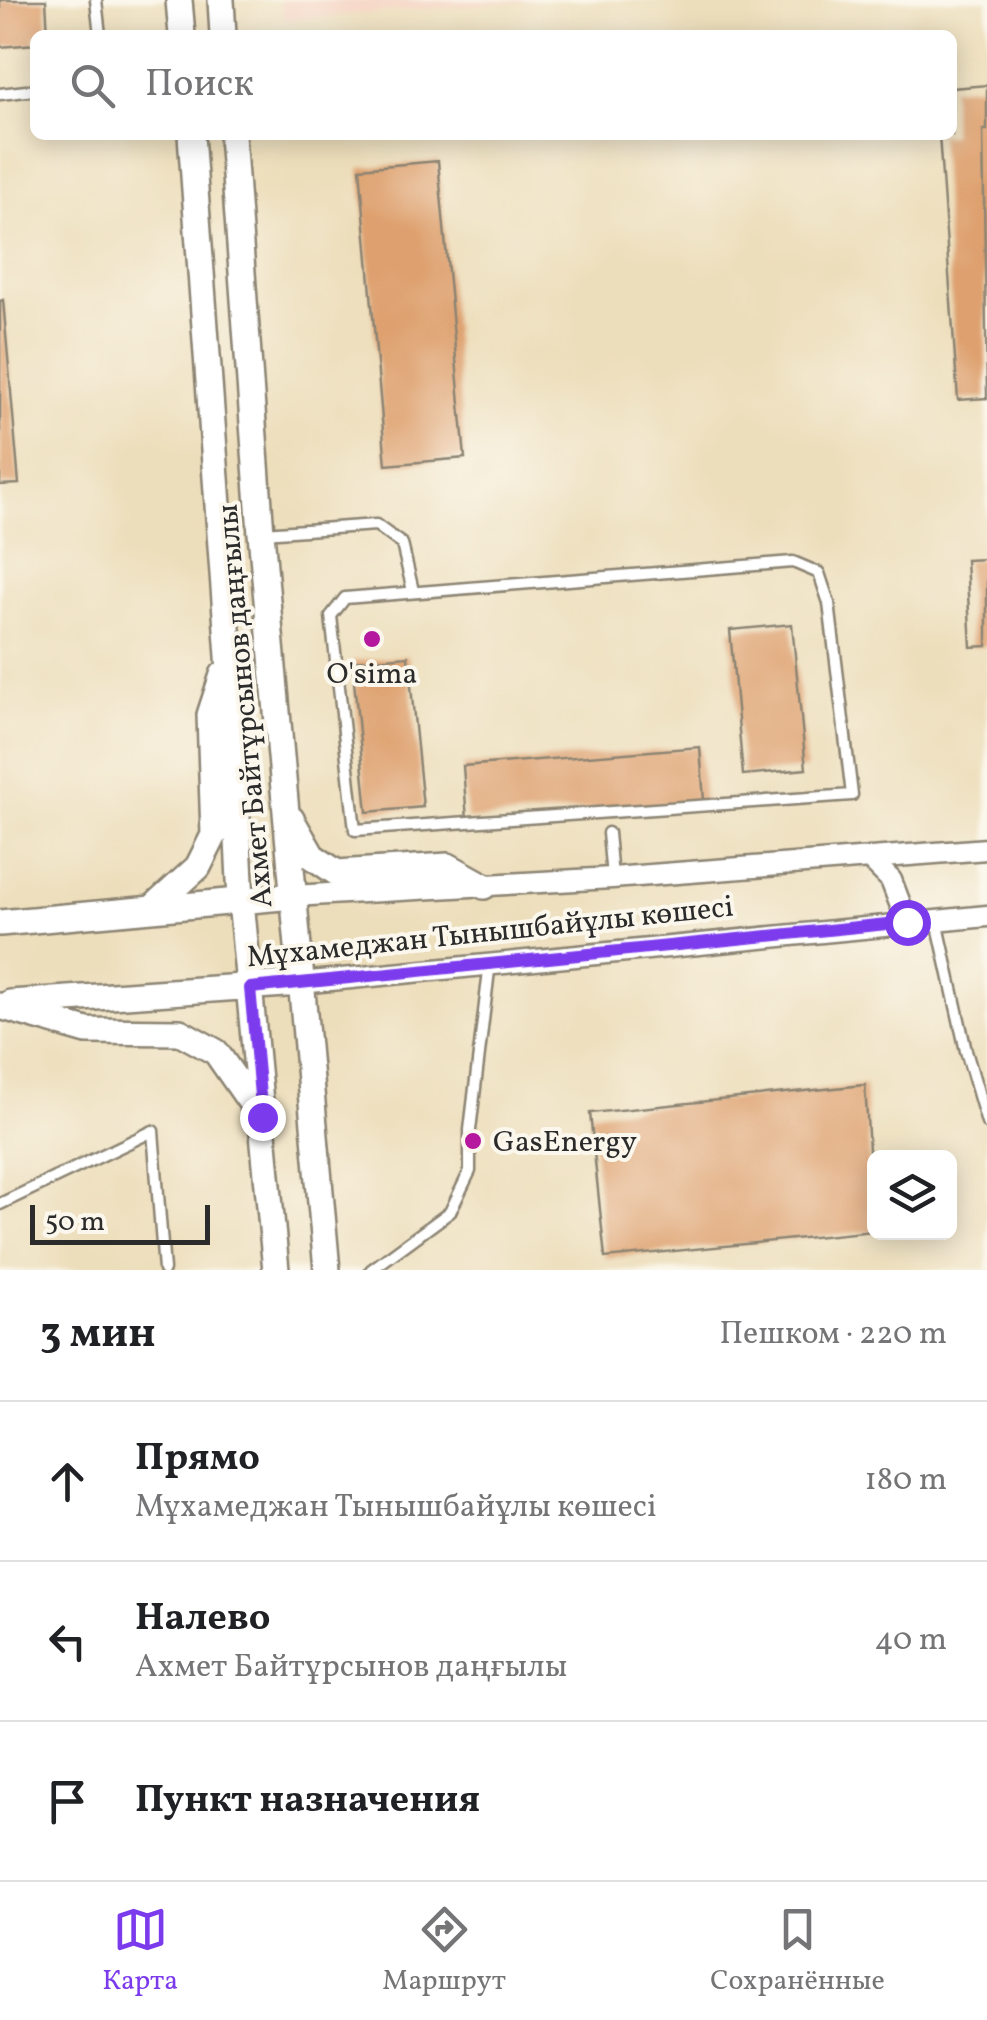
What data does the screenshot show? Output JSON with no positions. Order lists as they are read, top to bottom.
{
  "streets": {
    "street": ["Ахмет Байтұрсынов даңғылы", "Мұхамеджан Тынышбайұлы көшесі"]
  },
  "crossings": [
    ["Ахмет Байтұрсынов даңғылы", "Мұхамеджан Тынышбайұлы көшесі"]
  ],
  "places": ["O'sima", "GasEnergy"],
  "scale_bar": "50 m",
  "page": {
    "search": "Поиск",
    "scale": "50 m",
    "heading": ["3 мин", "Пешком · 220 m"],
    "list": [
      ["Прямо", "Мұхамеджан Тынышбайұлы көшесі", "180 m"],
      ["Налево", "Ахмет Байтұрсынов даңғылы", "40 m"],
      "Пункт назначения"
    ],
    "nav": ["Карта", "Маршрут", "Сохранённые"]
  }
}
